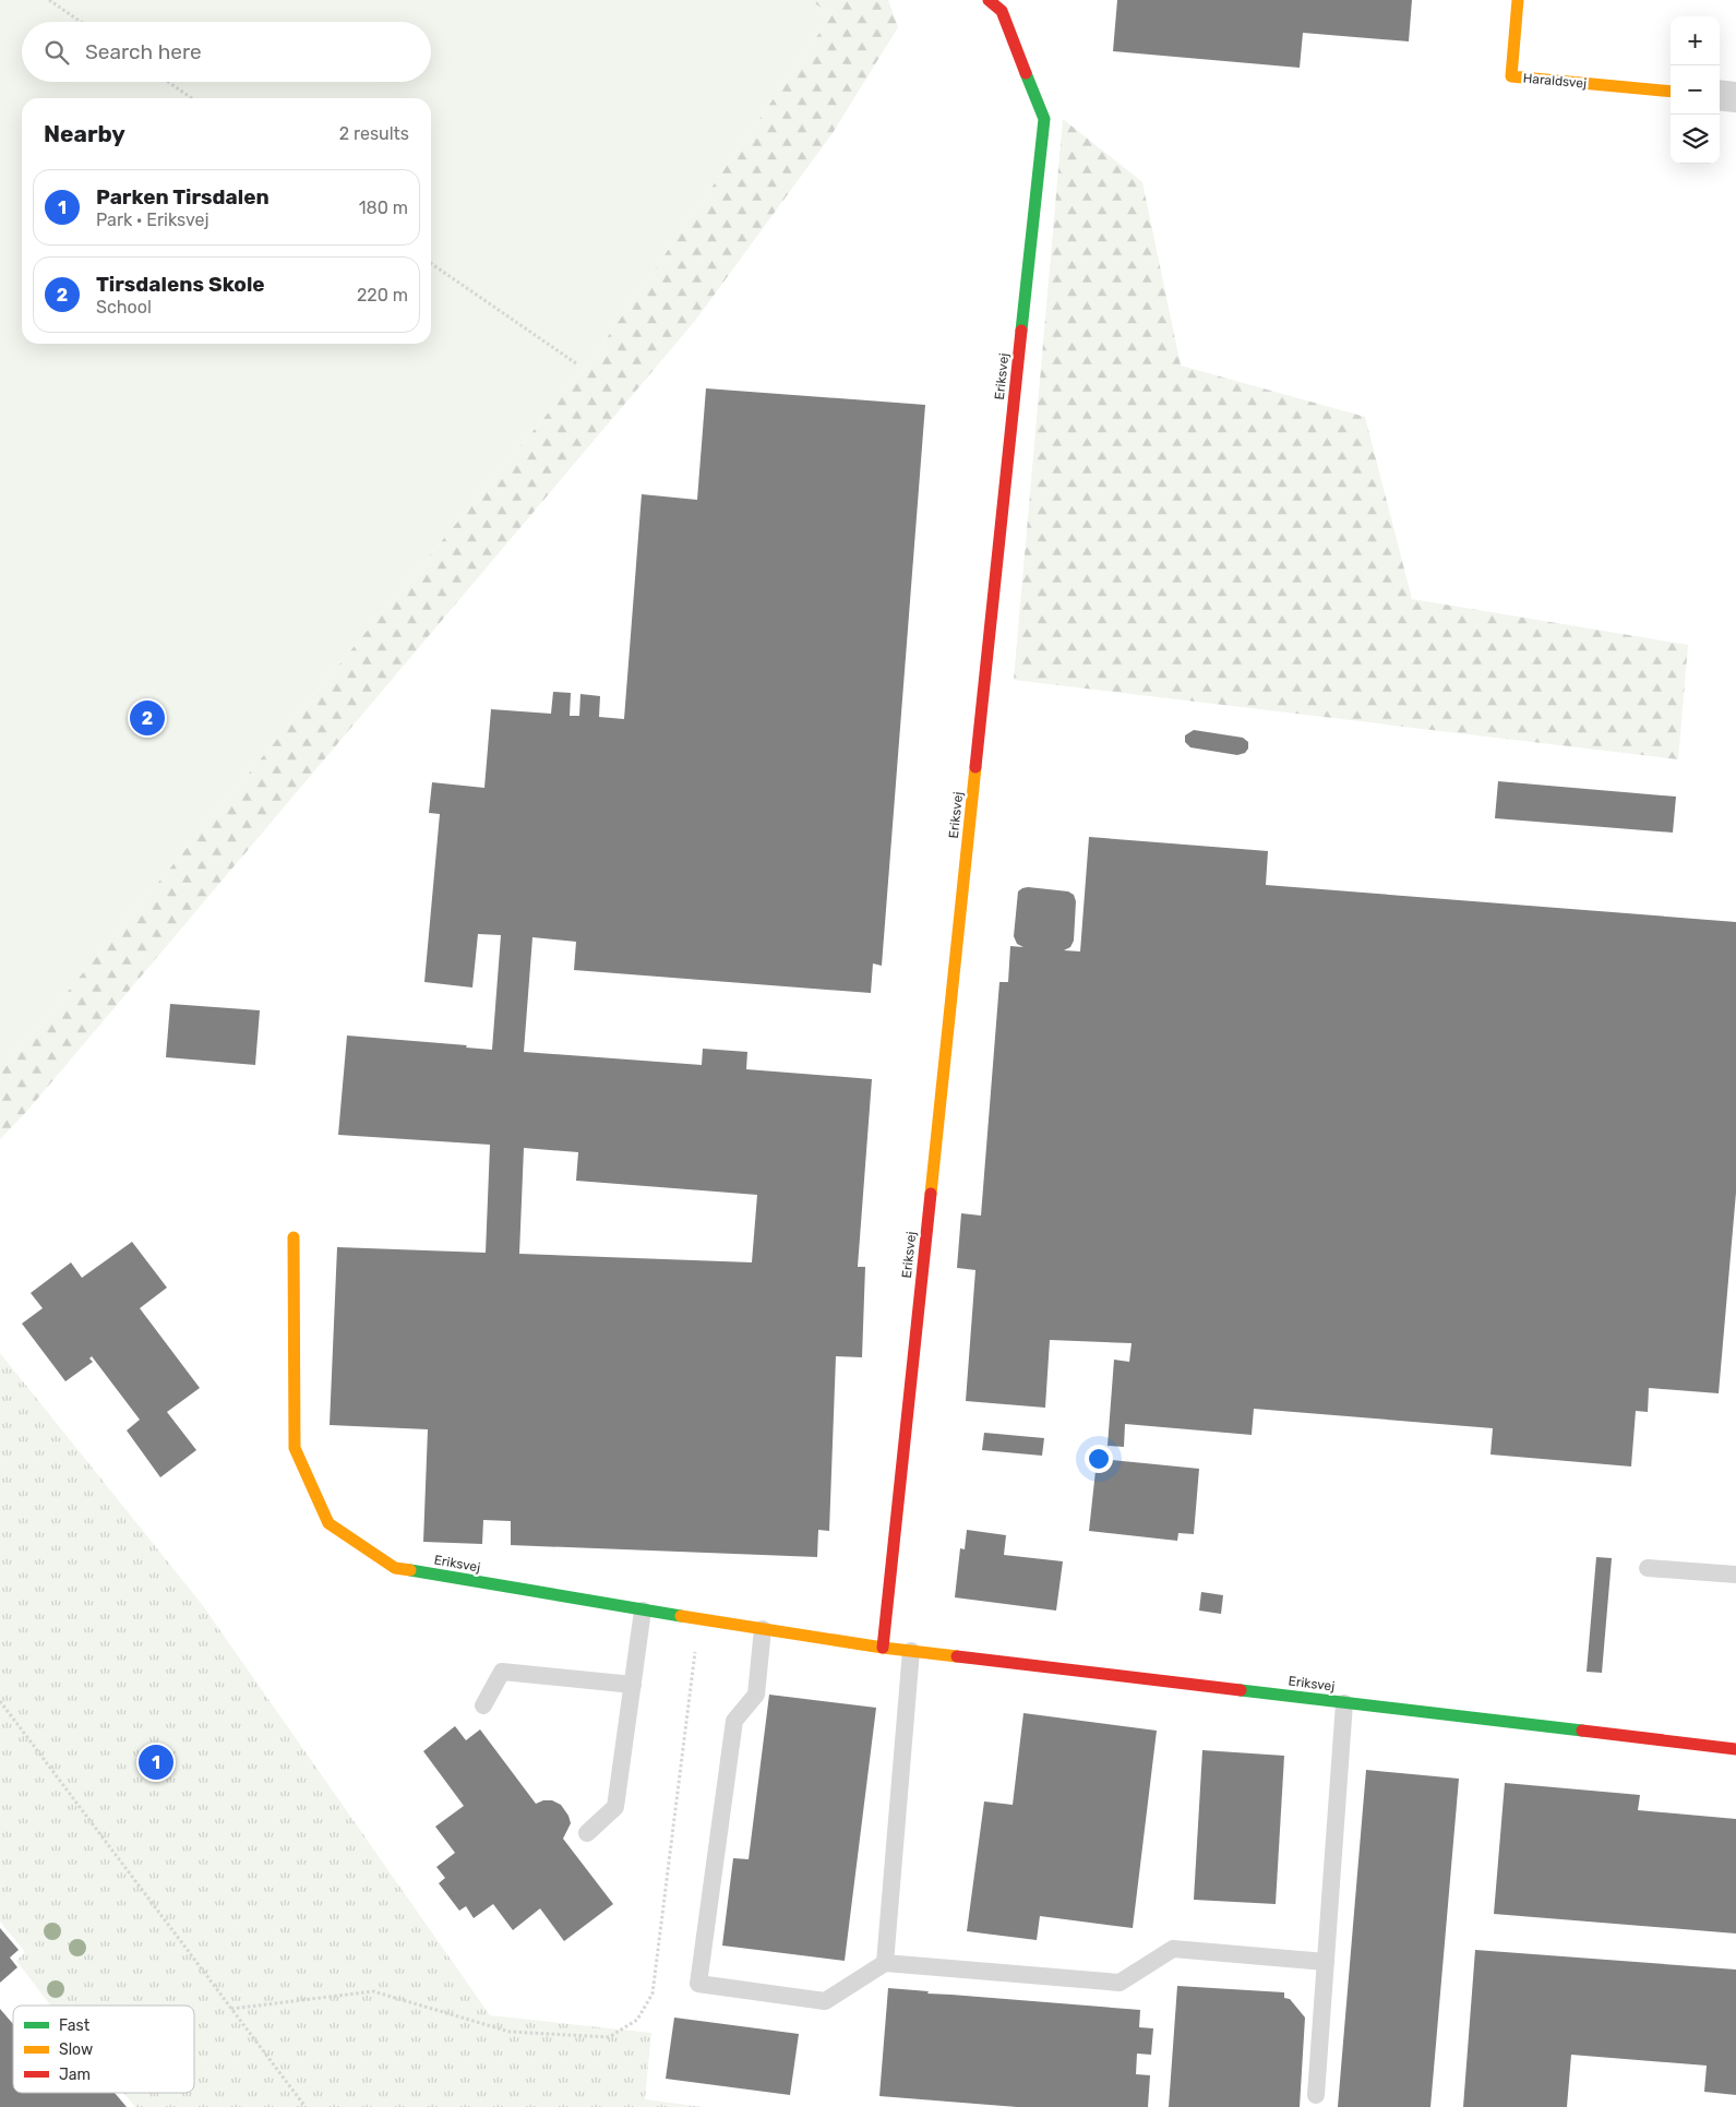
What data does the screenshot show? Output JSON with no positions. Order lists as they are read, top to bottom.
{
  "streets": {
    "street": ["Haraldsvej", "Eriksvej"]
  },
  "legend": ["Fast", "Slow", "Jam"],
  "page": {
    "map_buttons": ["+", "−"],
    "search": "Search here",
    "heading": ["Nearby", "2 results"],
    "list": [
      {
        "mark": "1",
        "name": "Parken Tirsdalen",
        "note": "Park · Eriksvej",
        "value": "180 m"
      },
      {
        "mark": "2",
        "name": "Tirsdalens Skole",
        "note": "School",
        "value": "220 m"
      }
    ],
    "pins": ["2", "1"]
  }
}
